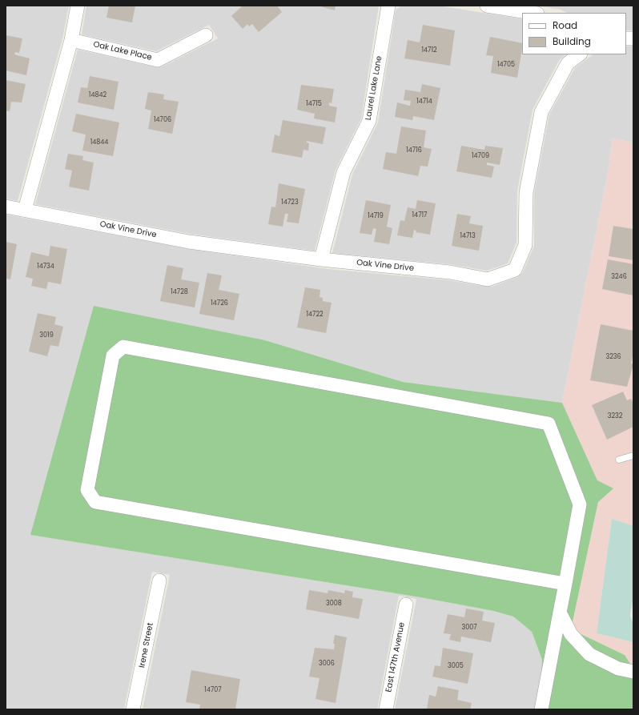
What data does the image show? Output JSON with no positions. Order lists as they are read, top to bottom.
{
  "streets": {
    "street": [
      "Oak Lake Place",
      "Laurel Lake Lane",
      "Oak Vine Drive",
      "Irene Street",
      "East 147th Avenue"
    ]
  },
  "crossings": [
    ["Laurel Lake Lane", "Oak Vine Drive"]
  ],
  "house_numbers": [
    "14712",
    "14705",
    "14842",
    "14714",
    "14715",
    "14706",
    "14844",
    "14716",
    "14709",
    "14723",
    "14717",
    "14719",
    "14713",
    "14734",
    "3246",
    "14728",
    "14726",
    "14722",
    "3019",
    "3236",
    "3232",
    "3008",
    "3007",
    "3006",
    "3005",
    "14707"
  ],
  "legend": ["Road", "Building"]
}
